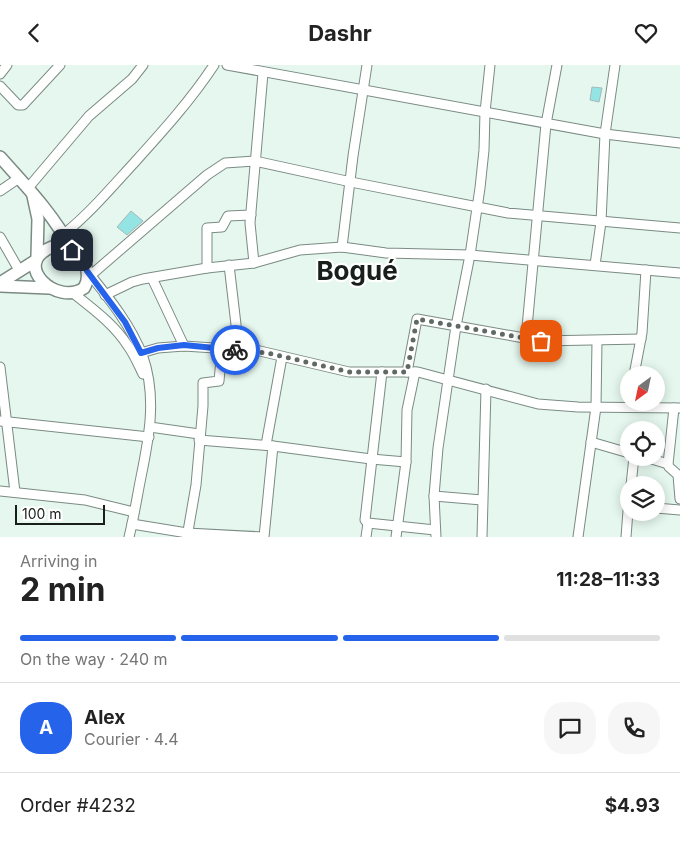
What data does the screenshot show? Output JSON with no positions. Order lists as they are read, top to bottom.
{
  "districts": ["Bogué"],
  "scale_bar": "100 m",
  "north": "bottom left",
  "page": {
    "header": "Dashr",
    "scale": "100 m",
    "heading": ["2 min", "Arriving in", "11:28–11:33"],
    "panel": [
      "Alex",
      "Courier · 4.4",
      "Order #4232",
      "$4.93"
    ],
    "bar": "On the way · 240 m",
    "round": "A"
  }
}
